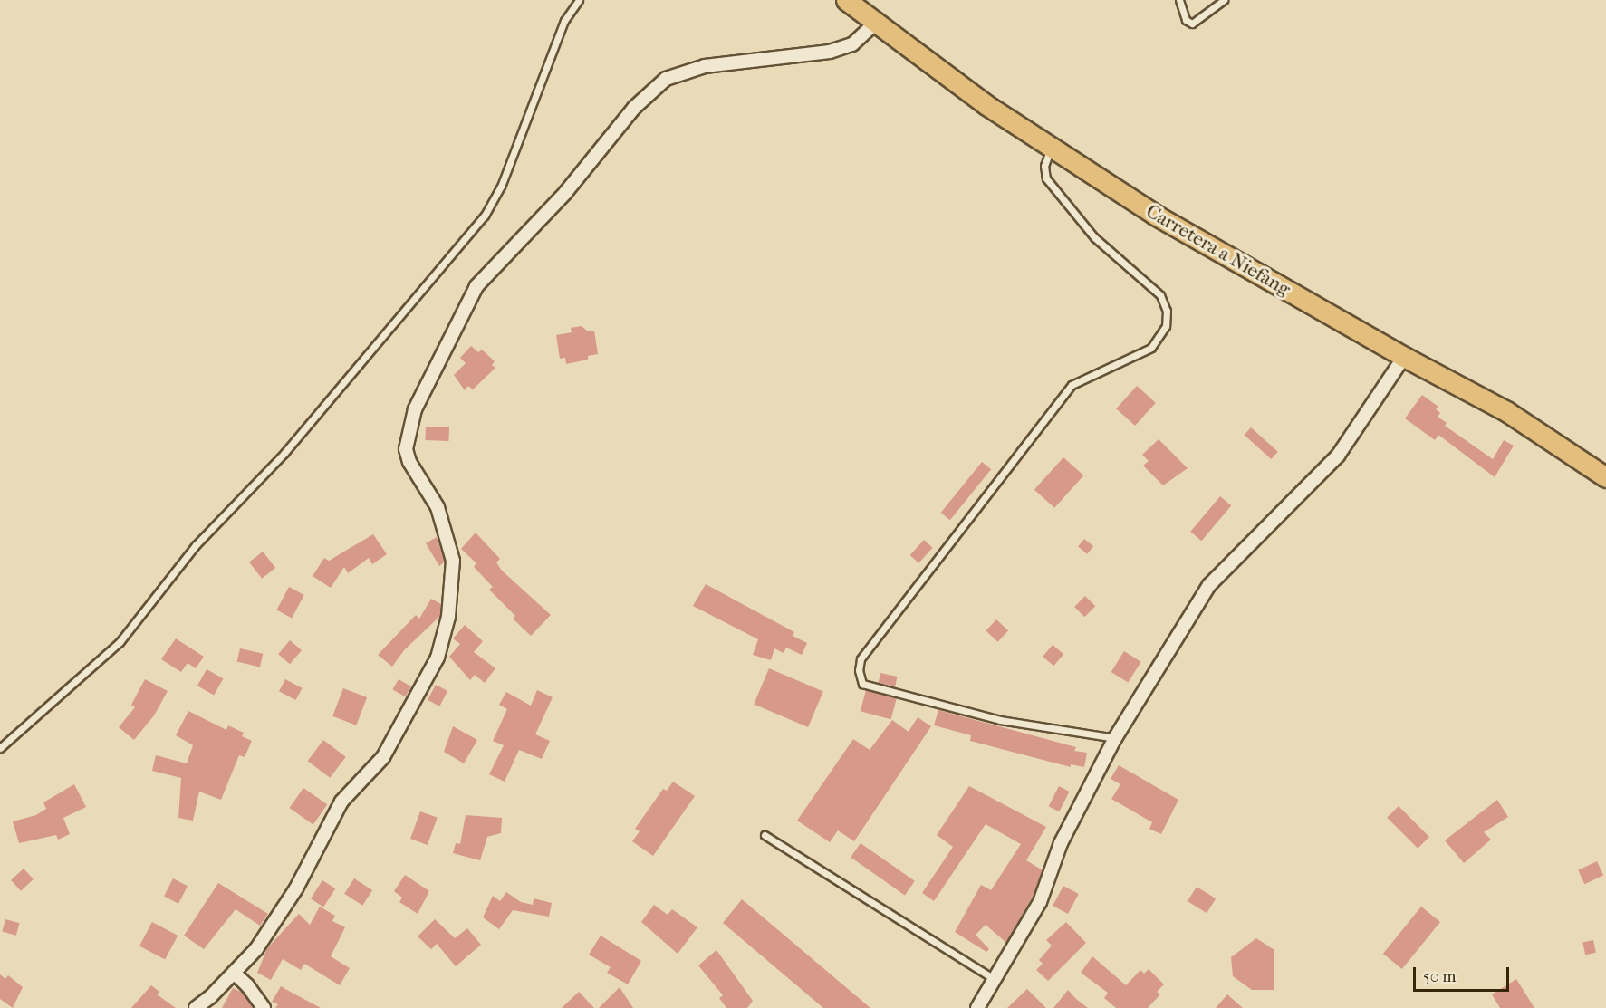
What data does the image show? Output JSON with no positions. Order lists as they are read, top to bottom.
{
  "streets": {
    "main road": ["Carretera a Niefang"]
  },
  "scale_bar": "50 m"
}
